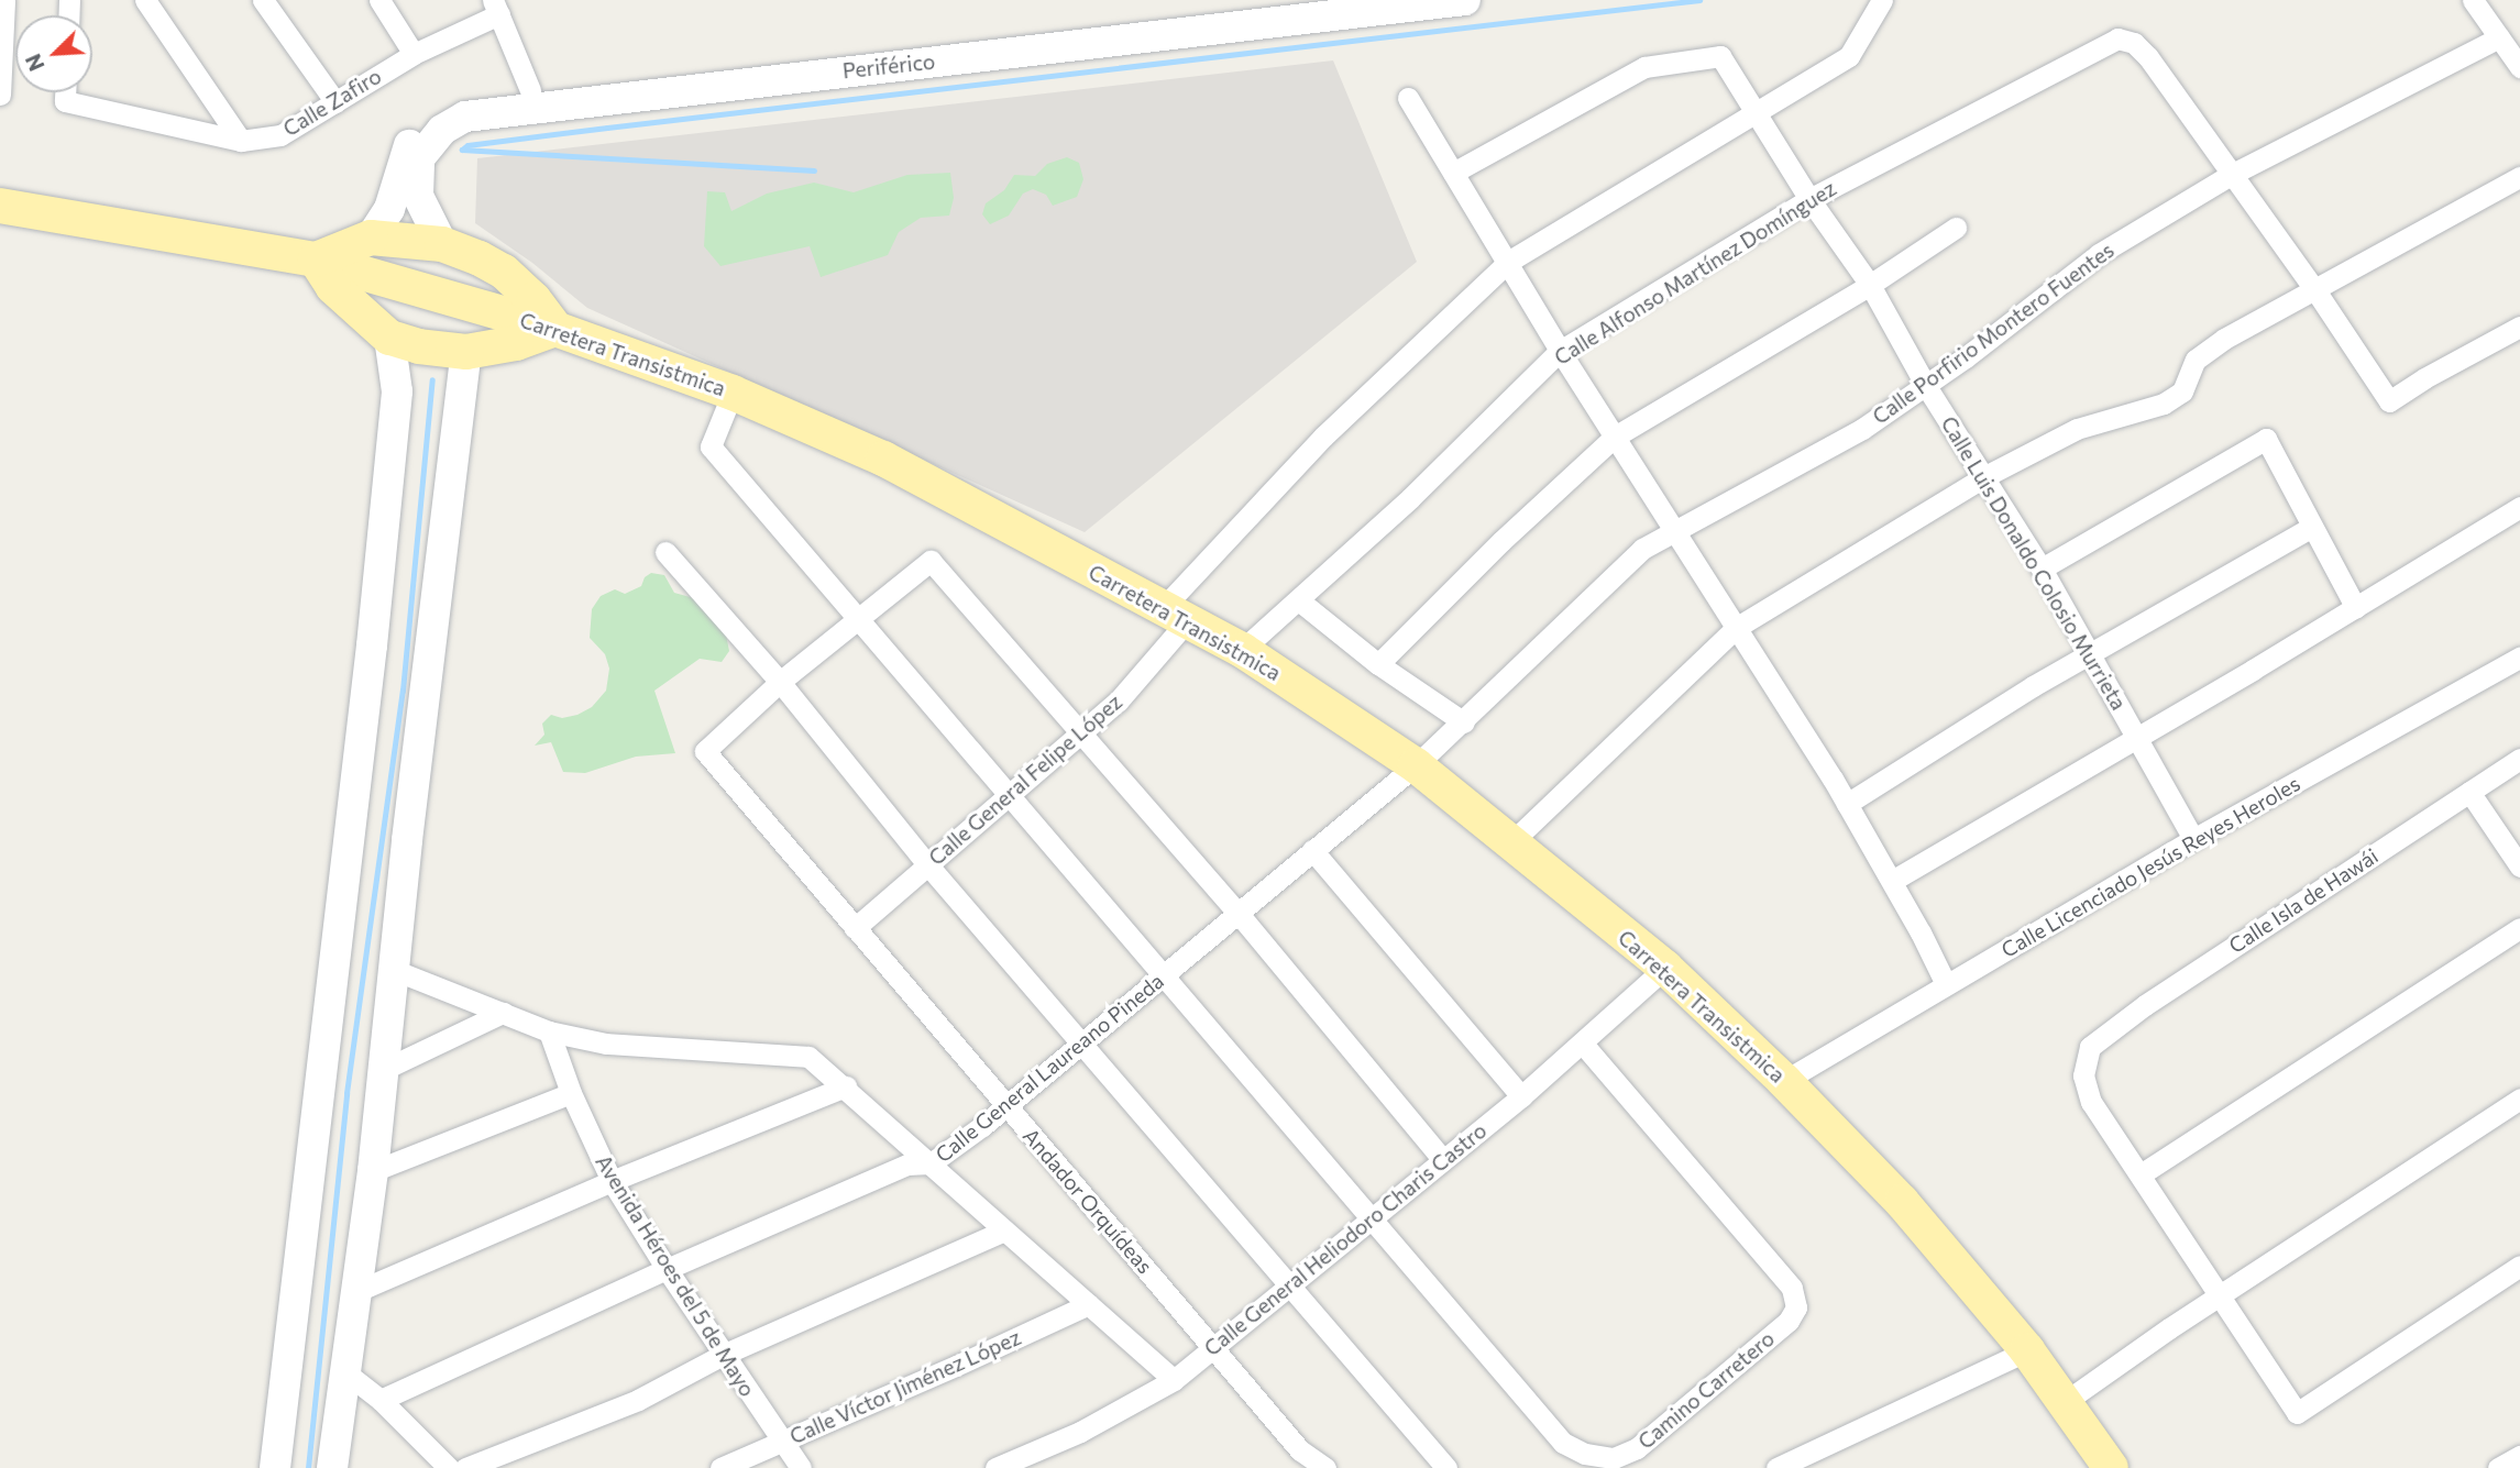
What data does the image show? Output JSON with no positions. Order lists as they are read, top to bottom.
{
  "streets": {
    "main road": ["Carretera Transistmica"],
    "street": [
      "Periférico",
      "Calle Zafiro",
      "Calle Alfonso Martínez Domínguez",
      "Calle Porfirio Montero Fuentes",
      "Calle Luis Donaldo Colosio Murrieta",
      "Calle General Felipe López",
      "Calle Licenciado Jesús Reyes Heroles",
      "Calle Isla de Hawái",
      "Calle General Laureano Pineda",
      "Andador Orquídeas",
      "Calle General Heliodoro Charis Castro",
      "Avenida Héroes del 5 de Mayo",
      "Calle Víctor Jiménez López",
      "Camino Carretero"
    ]
  },
  "crossings": [
    ["Calle Alfonso Martínez Domínguez", "Calle Porfirio Montero Fuentes"],
    ["Calle Alfonso Martínez Domínguez", "Carretera Transistmica"],
    ["Calle Alfonso Martínez Domínguez", "Calle Luis Donaldo Colosio Murrieta"],
    ["Calle Porfirio Montero Fuentes", "Carretera Transistmica"],
    ["Calle Porfirio Montero Fuentes", "Calle Luis Donaldo Colosio Murrieta"],
    ["Calle Porfirio Montero Fuentes", "Calle General Laureano Pineda"],
    ["Carretera Transistmica", "Calle General Felipe López"],
    ["Carretera Transistmica", "Calle Licenciado Jesús Reyes Heroles"],
    ["Carretera Transistmica", "Calle General Laureano Pineda"],
    ["Carretera Transistmica", "Calle General Heliodoro Charis Castro"],
    ["Calle Luis Donaldo Colosio Murrieta", "Calle General Felipe López"],
    ["Calle Luis Donaldo Colosio Murrieta", "Calle Licenciado Jesús Reyes Heroles"],
    ["Calle General Felipe López", "Andador Orquídeas"],
    ["Calle General Laureano Pineda", "Andador Orquídeas"],
    ["Calle General Laureano Pineda", "Avenida Héroes del 5 de Mayo"],
    ["Andador Orquídeas", "Calle General Heliodoro Charis Castro"],
    ["Calle General Heliodoro Charis Castro", "Camino Carretero"],
    ["Avenida Héroes del 5 de Mayo", "Calle Víctor Jiménez López"]
  ],
  "north": "bottom left"
}
